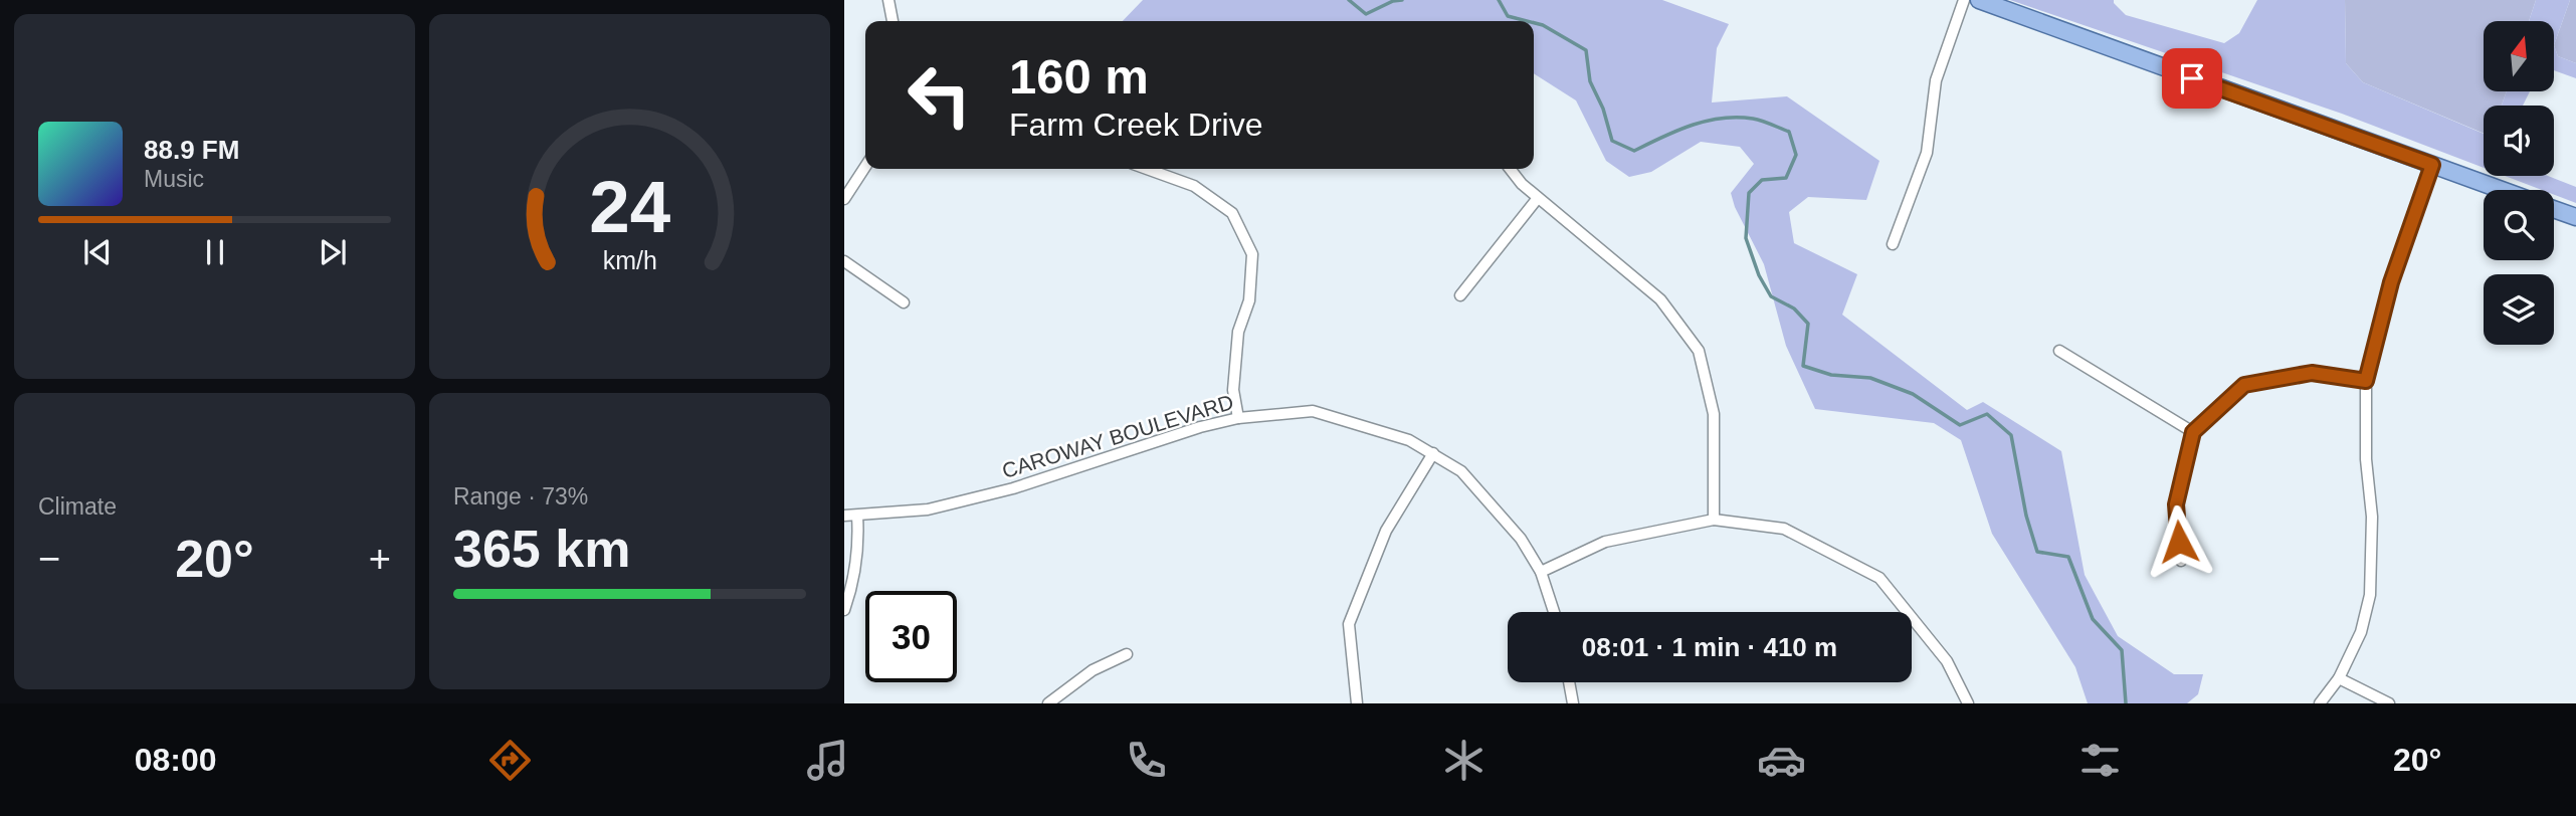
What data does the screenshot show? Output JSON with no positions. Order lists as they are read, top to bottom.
{
  "streets": {
    "street": ["CAROWAY BOULEVARD"]
  },
  "north": "top",
  "page": {
    "turn": ["160 m", "Farm Creek Drive"],
    "song": ["88.9 FM", "Music"],
    "tile": [
      "Climate",
      ["Range · 73%", "365 km"]
    ],
    "heat": ["−", "20°", "+"],
    "limit": "30",
    "trip": "08:01 · 1 min · 410 m",
    "tabs": ["08:00", "20°"],
    "gauge": ["24", "km/h"]
  }
}
